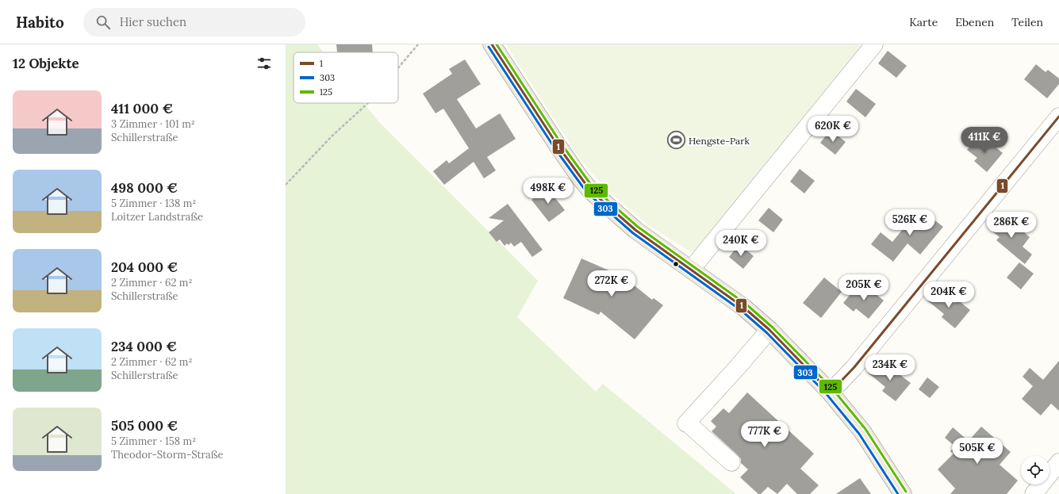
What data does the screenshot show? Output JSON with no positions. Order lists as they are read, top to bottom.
{
  "places": {
    "sports": ["Hengste-Park"]
  },
  "lines": ["transit line 1", "transit line 125", "transit line 303"],
  "legend": ["1", "303", "125"],
  "page": {
    "header": "Habito",
    "search": "Hier suchen",
    "nav": ["Karte", "Ebenen", "Teilen"],
    "heading": "12 Objekte",
    "list": [
      {
        "name": "411 000 €",
        "note": "3 Zimmer · 101 m² · Schillerstraße"
      },
      {
        "name": "498 000 €",
        "note": "5 Zimmer · 138 m² · Loitzer Landstraße"
      },
      {
        "name": "204 000 €",
        "note": "2 Zimmer · 62 m² · Schillerstraße"
      },
      {
        "name": "234 000 €",
        "note": "2 Zimmer · 62 m² · Schillerstraße"
      },
      {
        "name": "505 000 €",
        "note": "5 Zimmer · 158 m² · Theodor-Storm-Straße"
      }
    ],
    "price": [
      "620K €",
      "411K €",
      "498K €",
      "526K €",
      "286K €",
      "240K €",
      "272K €",
      "205K €",
      "204K €",
      "234K €",
      "777K €",
      "505K €"
    ]
  }
}
